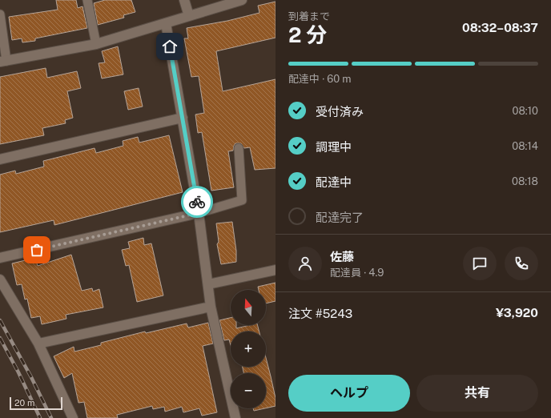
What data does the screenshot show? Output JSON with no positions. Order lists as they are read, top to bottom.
{
  "scale_bar": "20 m",
  "north": "top",
  "page": {
    "heading": ["2 分", "到着まで", "08:32–08:37"],
    "panel": [
      "佐藤",
      "配達員 · 4.9",
      "注文 #5243",
      "¥3,920"
    ],
    "bar": "配達中 · 60 m",
    "list": [
      ["受付済み", "08:10"],
      ["調理中", "08:14"],
      ["配達中", "08:18"],
      "配達完了"
    ],
    "map_buttons": ["+", "−"],
    "buttons": ["ヘルプ", "共有"],
    "scale": "20 m"
  }
}
